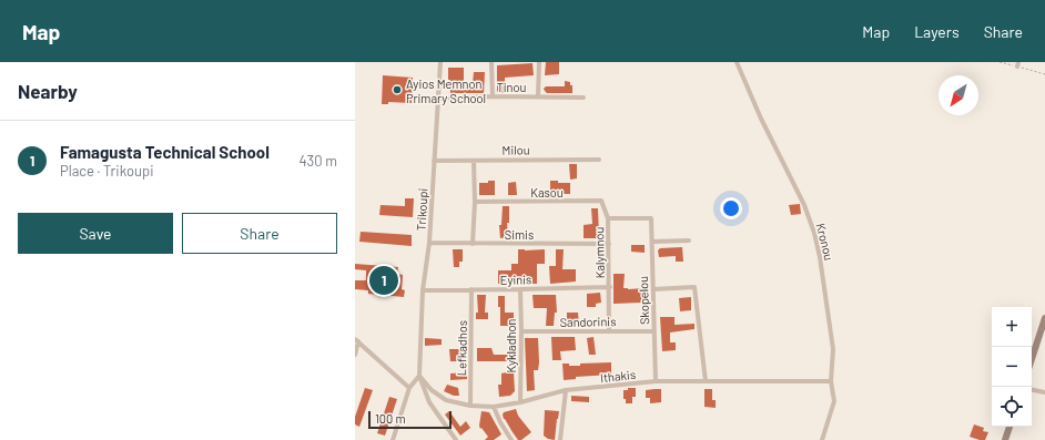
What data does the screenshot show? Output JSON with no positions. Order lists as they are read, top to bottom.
{
  "streets": {
    "street": [
      "Tinou",
      "Milou",
      "Kasou",
      "Trikoupi",
      "Simis",
      "Kronou",
      "Kalymnou",
      "Eyinis",
      "Skopelou",
      "Sandorinis",
      "Kykladhon",
      "Lefkadhos",
      "Ithakis"
    ]
  },
  "crossings": [
    ["Tinou", "Trikoupi"],
    ["Milou", "Trikoupi"],
    ["Kasou", "Kalymnou"],
    ["Trikoupi", "Simis"],
    ["Trikoupi", "Eyinis"],
    ["Trikoupi", "Ithakis"],
    ["Simis", "Kalymnou"],
    ["Kronou", "Ithakis"],
    ["Kalymnou", "Eyinis"],
    ["Kalymnou", "Skopelou"],
    ["Kalymnou", "Sandorinis"],
    ["Eyinis", "Kykladhon"],
    ["Eyinis", "Lefkadhos"],
    ["Skopelou", "Sandorinis"],
    ["Skopelou", "Ithakis"],
    ["Sandorinis", "Kykladhon"],
    ["Kykladhon", "Ithakis"],
    ["Lefkadhos", "Ithakis"]
  ],
  "places": ["Ayios Memnon Primary School"],
  "scale_bar": "100 m",
  "north": "bottom left",
  "page": {
    "header": "Map",
    "nav": ["Map", "Layers", "Share"],
    "heading": "Nearby",
    "list": [
      {
        "mark": "1",
        "name": "Famagusta Technical School",
        "note": "Place · Trikoupi",
        "value": "430 m"
      }
    ],
    "buttons": ["Save", "Share"],
    "pins": "1",
    "map_buttons": ["+", "−"],
    "scale": "100 m"
  }
}
